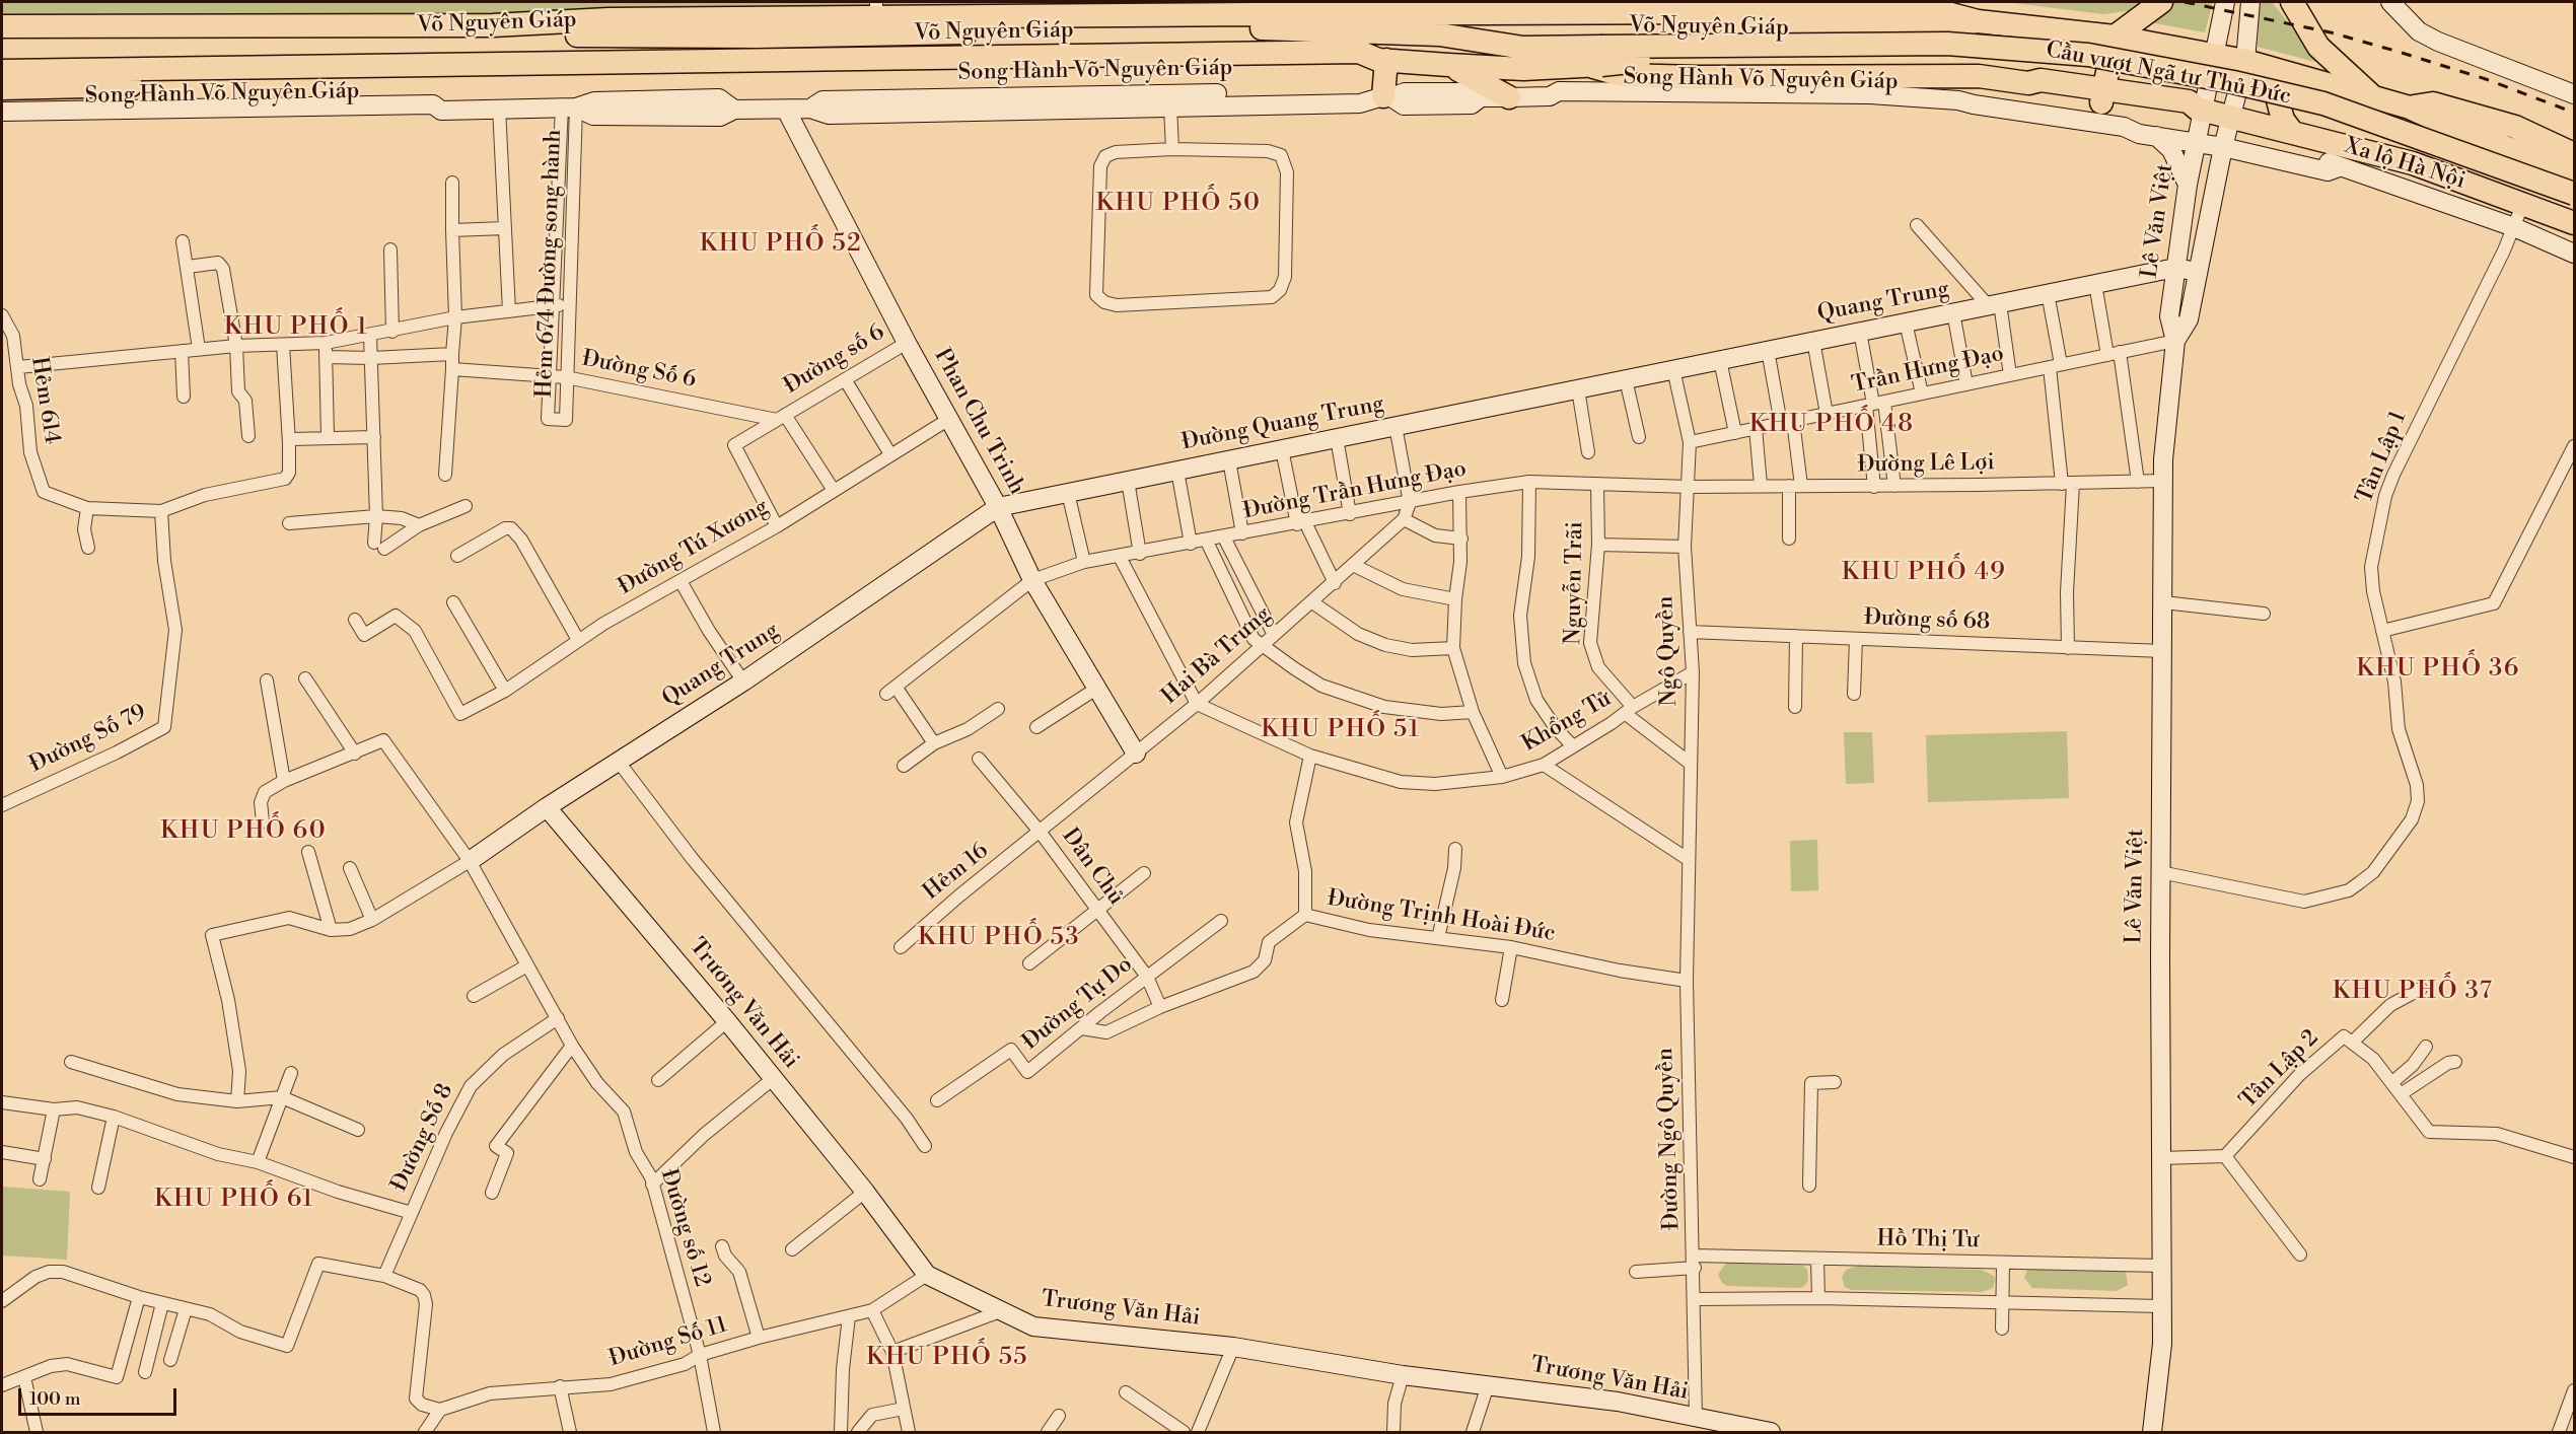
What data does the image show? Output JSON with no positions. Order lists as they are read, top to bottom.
{
  "streets": {
    "highway": ["Võ Nguyên Giáp", "Cầu vượt Ngã tư Thủ Đức", "Xa lộ Hà Nội"],
    "main road": [
      "Song Hành Võ Nguyên Giáp",
      "Lê Văn Việt",
      "Quang Trung",
      "Phan Chu Trinh",
      "Đường Quang Trung",
      "Trương Văn Hải"
    ],
    "street": [
      "Hẻm 674 Đường song hành",
      "Đường số 6",
      "Đường Số 6",
      "Trần Hưng Đạo",
      "Hẻm 614",
      "Tân Lập 1",
      "Đường Lê Lợi",
      "Đường Trần Hưng Đạo",
      "Đường Tú Xương",
      "Nguyễn Trãi",
      "Đường số 68",
      "Ngô Quyền",
      "Hai Bà Trưng",
      "Khổng Tử",
      "Đường Số 79",
      "Dân Chủ",
      "Hẻm 16",
      "Đường Trịnh Hoài Đức",
      "Đường Tự Do",
      "Tân Lập 2",
      "Đường Số 8",
      "Đường Ngô Quyền",
      "Đường số 12",
      "Hồ Thị Tư",
      "Đường Số 11"
    ]
  },
  "crossings": [
    ["Võ Nguyên Giáp", "Cầu vượt Ngã tư Thủ Đức"],
    ["Võ Nguyên Giáp", "Xa lộ Hà Nội"],
    ["Võ Nguyên Giáp", "Lê Văn Việt"],
    ["Song Hành Võ Nguyên Giáp", "Hẻm 674 Đường song hành"],
    ["Song Hành Võ Nguyên Giáp", "Phan Chu Trinh"],
    ["Cầu vượt Ngã tư Thủ Đức", "Xa lộ Hà Nội"],
    ["Xa lộ Hà Nội", "Lê Văn Việt"],
    ["Xa lộ Hà Nội", "Tân Lập 1"],
    ["Lê Văn Việt", "Quang Trung"],
    ["Lê Văn Việt", "Trần Hưng Đạo"],
    ["Lê Văn Việt", "Tân Lập 1"],
    ["Lê Văn Việt", "Đường Lê Lợi"],
    ["Lê Văn Việt", "Đường số 68"],
    ["Lê Văn Việt", "Hồ Thị Tư"],
    ["Hẻm 674 Đường song hành", "Đường Số 6"],
    ["Quang Trung", "Phan Chu Trinh"],
    ["Quang Trung", "Đường Quang Trung"],
    ["Quang Trung", "Ngô Quyền"],
    ["Quang Trung", "Trương Văn Hải"],
    ["Quang Trung", "Đường số 12"],
    ["Đường số 6", "Đường Số 6"],
    ["Đường số 6", "Phan Chu Trinh"],
    ["Đường số 6", "Đường Tú Xương"],
    ["Đường Số 6", "Đường Tú Xương"],
    ["Trần Hưng Đạo", "Ngô Quyền"],
    ["Phan Chu Trinh", "Đường Quang Trung"],
    ["Phan Chu Trinh", "Đường Trần Hưng Đạo"],
    ["Phan Chu Trinh", "Đường Tú Xương"],
    ["Phan Chu Trinh", "Hai Bà Trưng"],
    ["Đường Lê Lợi", "Đường Trần Hưng Đạo"],
    ["Đường Lê Lợi", "Ngô Quyền"],
    ["Đường Trần Hưng Đạo", "Nguyễn Trãi"],
    ["Đường Trần Hưng Đạo", "Ngô Quyền"],
    ["Đường Trần Hưng Đạo", "Hai Bà Trưng"],
    ["Nguyễn Trãi", "Ngô Quyền"],
    ["Nguyễn Trãi", "Khổng Tử"],
    ["Đường số 68", "Ngô Quyền"],
    ["Ngô Quyền", "Khổng Tử"],
    ["Ngô Quyền", "Đường Ngô Quyền"],
    ["Hai Bà Trưng", "Khổng Tử"],
    ["Hai Bà Trưng", "Dân Chủ"],
    ["Hai Bà Trưng", "Hẻm 16"],
    ["Dân Chủ", "Hẻm 16"],
    ["Dân Chủ", "Đường Trịnh Hoài Đức"],
    ["Dân Chủ", "Đường Tự Do"],
    ["Đường Trịnh Hoài Đức", "Đường Tự Do"],
    ["Đường Trịnh Hoài Đức", "Đường Ngô Quyền"],
    ["Trương Văn Hải", "Đường Ngô Quyền"],
    ["Trương Văn Hải", "Đường Số 11"],
    ["Đường Số 8", "Đường số 12"],
    ["Đường Ngô Quyền", "Hồ Thị Tư"],
    ["Đường số 12", "Đường Số 11"]
  ],
  "districts": [
    "KHU PHỐ 50",
    "KHU PHỐ 52",
    "KHU PHỐ 1",
    "KHU PHỐ 48",
    "KHU PHỐ 49",
    "KHU PHỐ 36",
    "KHU PHỐ 51",
    "KHU PHỐ 60",
    "KHU PHỐ 53",
    "KHU PHỐ 37",
    "KHU PHỐ 61",
    "KHU PHỐ 55"
  ],
  "scale_bar": "100 m"
}
